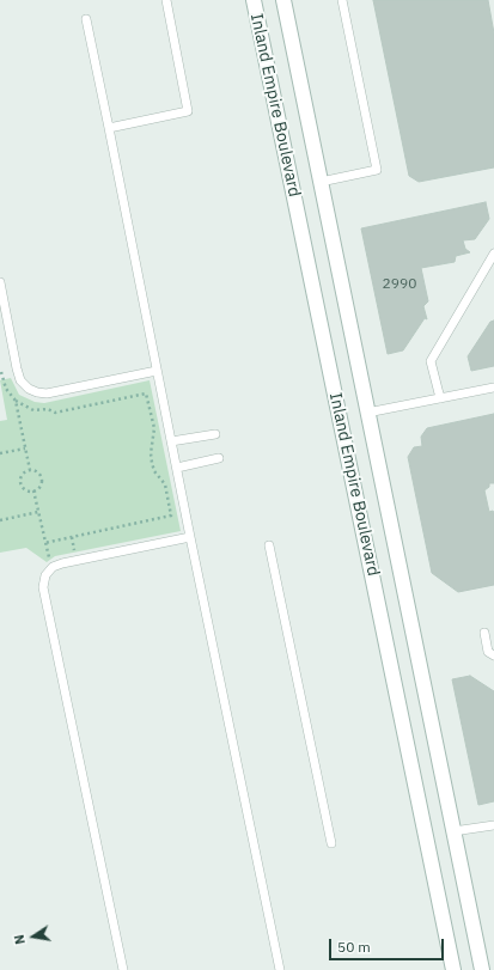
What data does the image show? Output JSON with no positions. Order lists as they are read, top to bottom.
{
  "streets": {
    "main road": ["Inland Empire Boulevard"]
  },
  "house_numbers": ["2990"],
  "scale_bar": "50 m",
  "north": "left"
}
